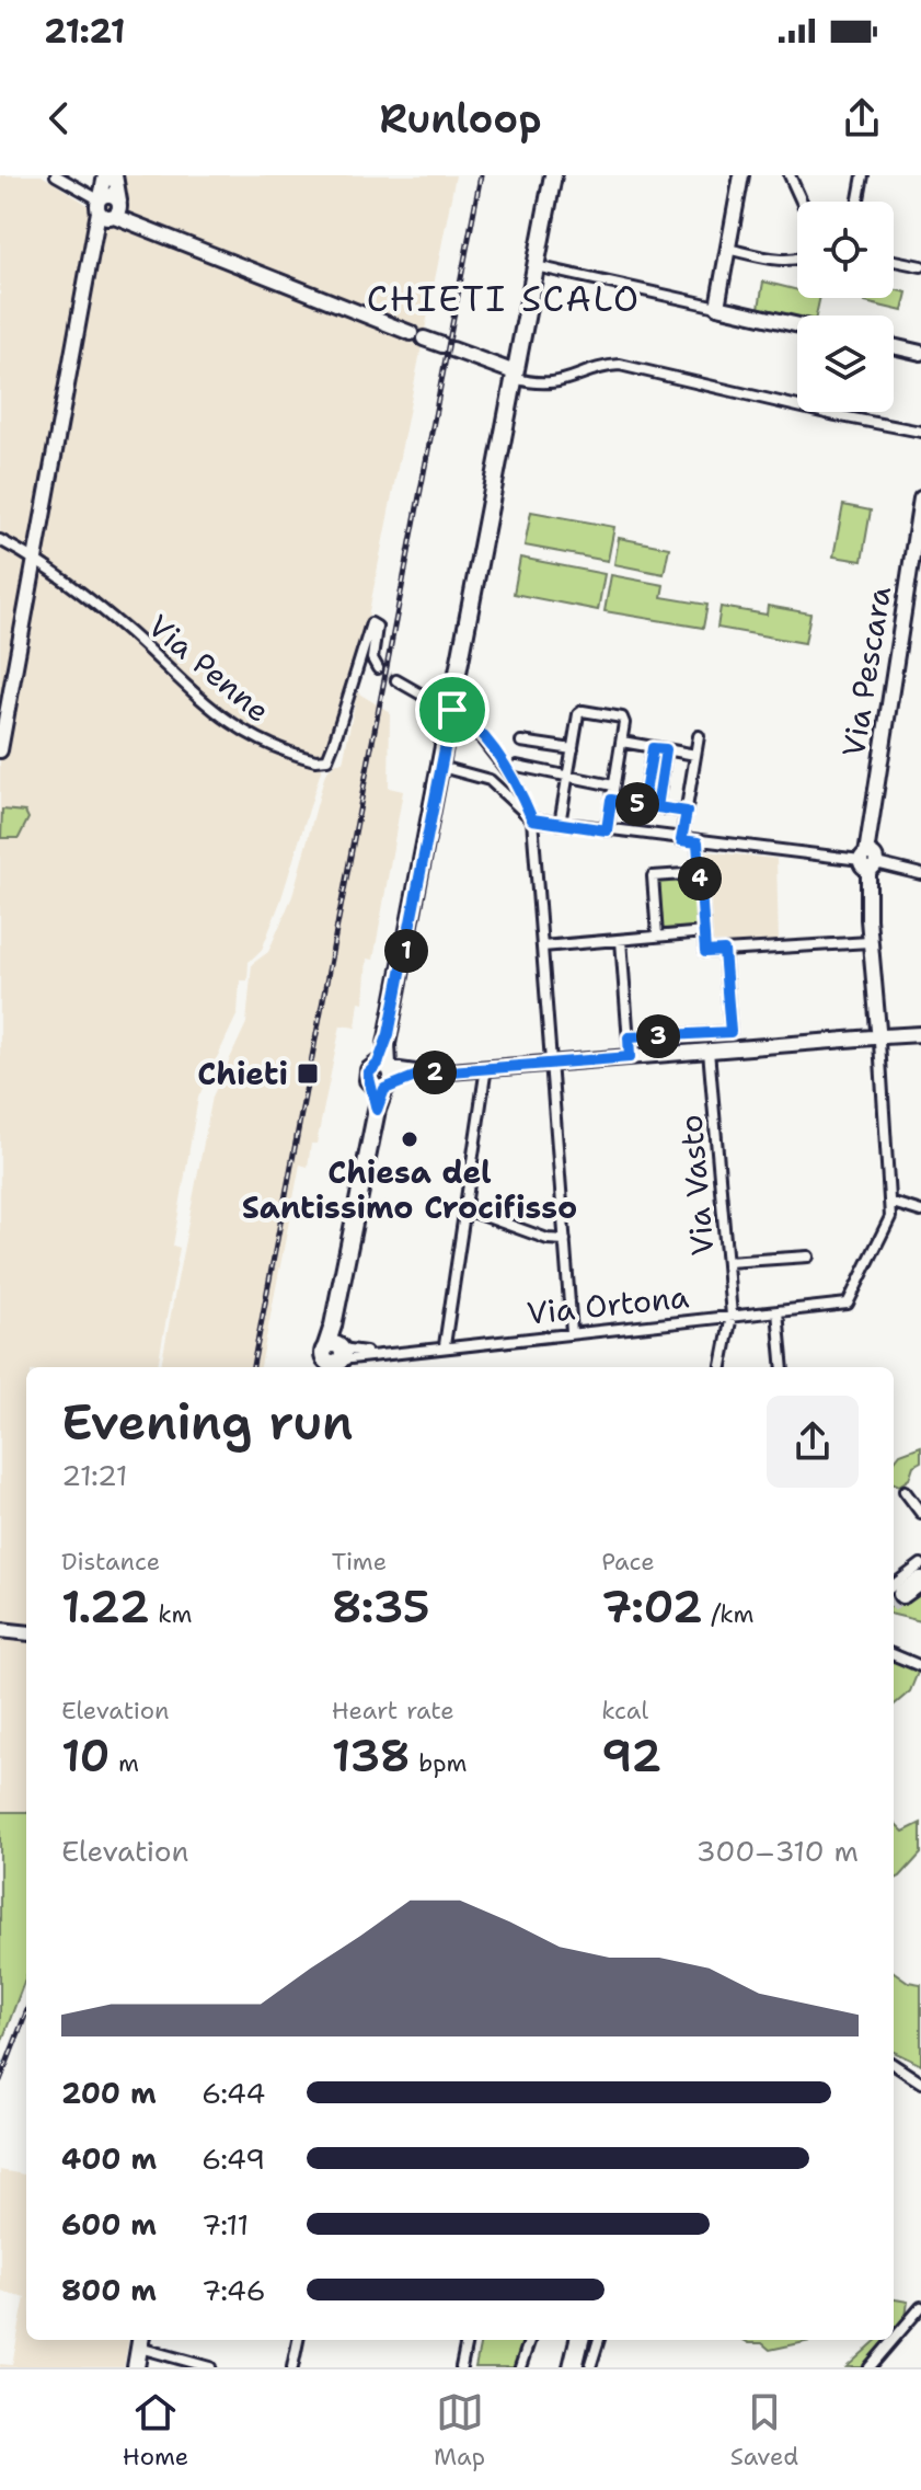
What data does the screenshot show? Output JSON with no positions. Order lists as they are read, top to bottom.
{
  "streets": {
    "street": [
      "Via Penne",
      "Via Pescara",
      "Via Vasto",
      "Via Ortona"
    ]
  },
  "crossings": [
    ["Via Vasto", "Via Ortona"]
  ],
  "districts": ["CHIETI SCALO"],
  "places": {
    "transit": ["Chieti"],
    "other": ["Chiesa del Santissimo Crocifisso"]
  },
  "page": {
    "status": "21:21",
    "header": "Runloop",
    "pins": [
      "5",
      "4",
      "1",
      "3",
      "2"
    ],
    "heading": ["Evening run", "21:21"],
    "stats": [
      ["Distance", "1.22 km"],
      ["Time", "8:35"],
      ["Pace", "7:02 /km"],
      ["Elevation", "10 m"],
      ["Heart rate", "138 bpm"],
      ["kcal", "92"]
    ],
    "chart": ["Elevation", "300–310 m"],
    "list": [
      {
        "name": "200 m",
        "note": "6:44"
      },
      {
        "name": "400 m",
        "note": "6:49"
      },
      {
        "name": "600 m",
        "note": "7:11"
      },
      {
        "name": "800 m",
        "note": "7:46"
      }
    ],
    "tabs": ["Home", "Map", "Saved"]
  }
}
